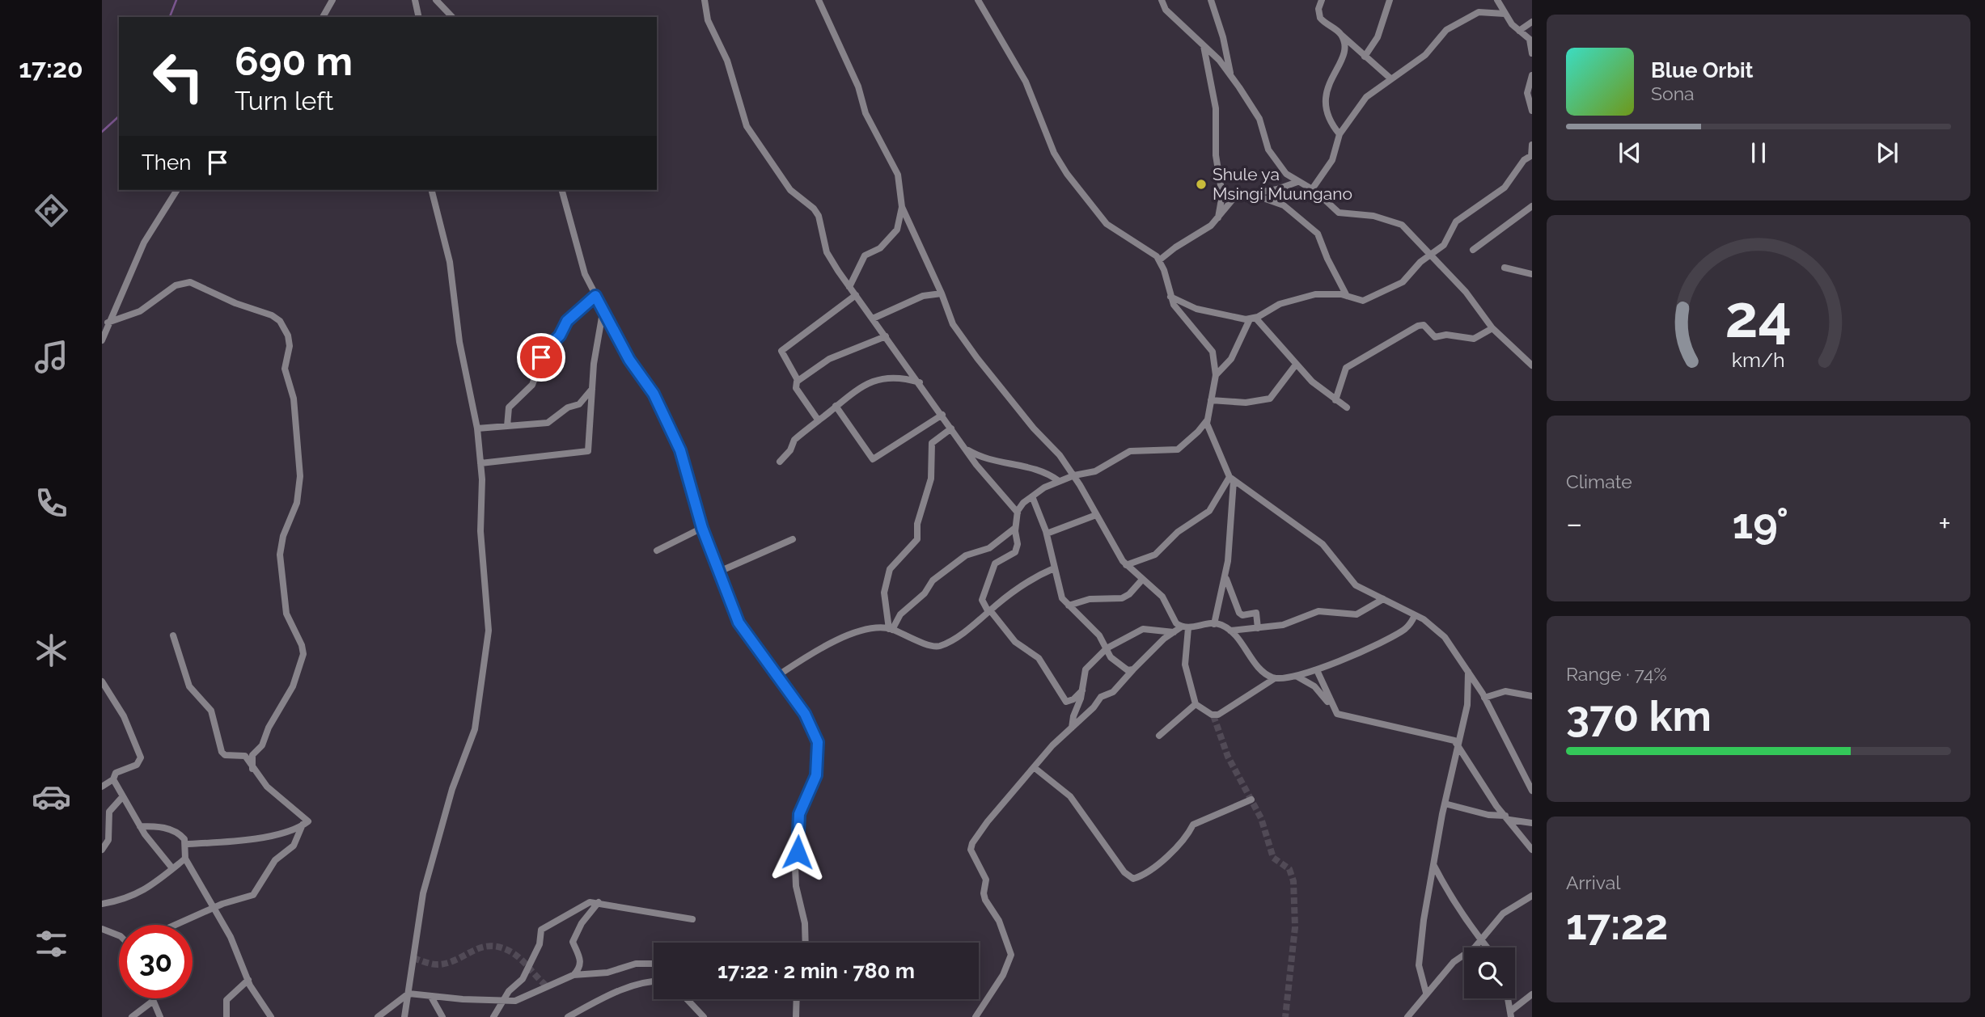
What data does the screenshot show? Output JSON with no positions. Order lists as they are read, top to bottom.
{
  "places": ["Shule ya Msingi Muungano"],
  "page": {
    "tabs": "17:20",
    "turn": ["690 m", "Turn left"],
    "song": ["Blue Orbit", "Sona"],
    "then": "Then",
    "tile": [
      "Climate",
      ["Range · 74%", "370 km"],
      ["Arrival", "17:22"]
    ],
    "heat": ["−", "19°", "+"],
    "limit": "30",
    "trip": "17:22 · 2 min · 780 m",
    "gauge": ["24", "km/h"]
  }
}
